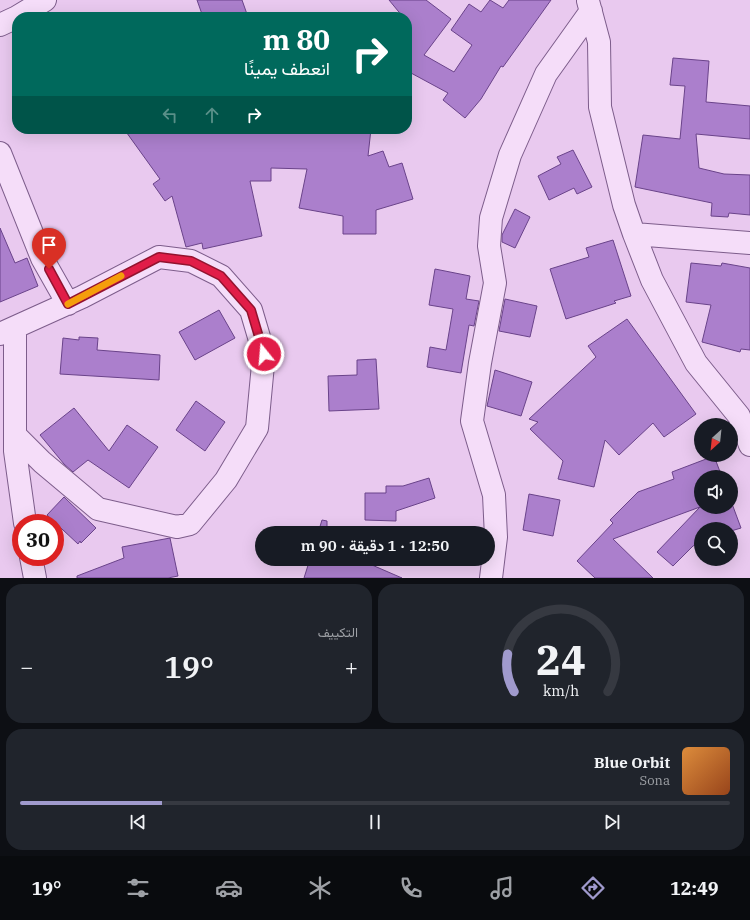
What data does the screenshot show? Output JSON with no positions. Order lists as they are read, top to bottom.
{
  "north": "bottom left",
  "page": {
    "turn": ["80 m", "انعطف يمينًا"],
    "limit": "30",
    "trip": "12:50 · 1 دقيقة · 90 m",
    "tile": "التكييف",
    "heat": ["−", "19°", "+"],
    "song": ["Blue Orbit", "Sona"],
    "tabs": ["12:49", "19°"],
    "gauge": ["24", "km/h"]
  }
}
